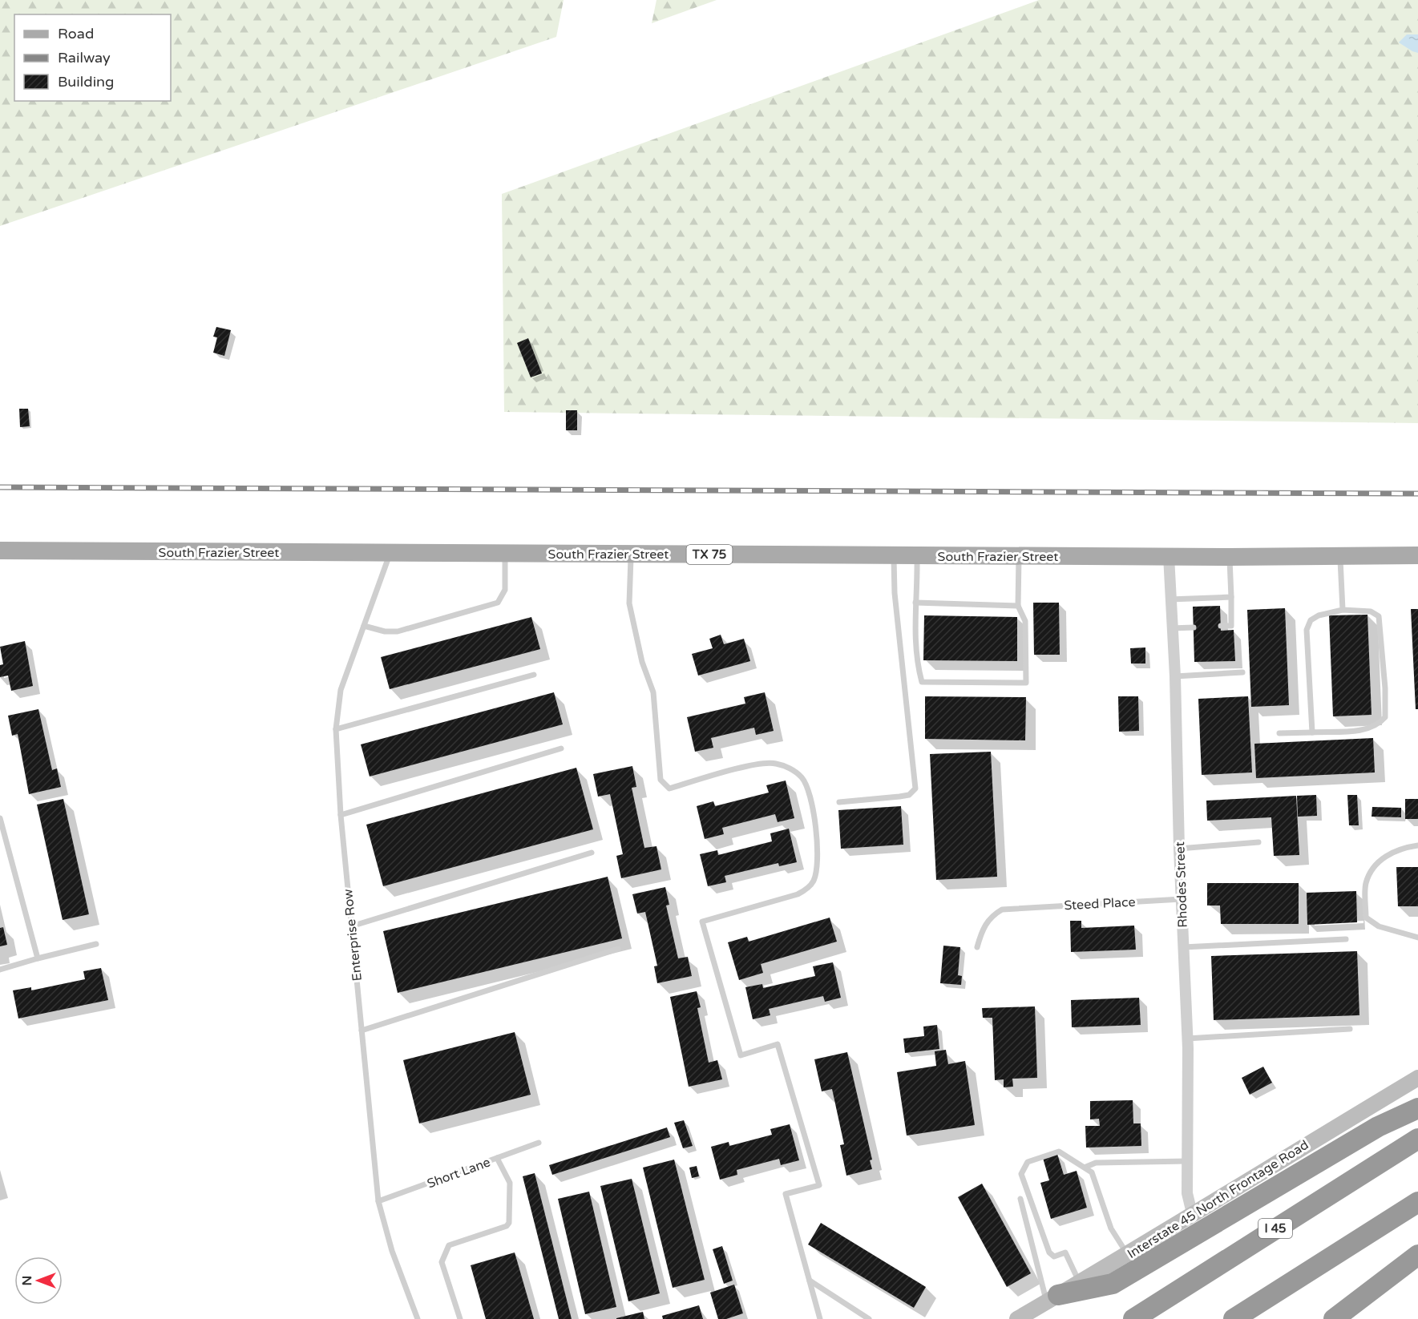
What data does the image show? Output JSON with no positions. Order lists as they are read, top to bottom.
{
  "streets": {
    "highway": ["I 45"],
    "main road": ["South Frazier Street", "TX 75", "Interstate 45 North Frontage Road"],
    "street": ["Rhodes Street"],
    "lane": ["Steed Place", "Enterprise Row", "Short Lane"]
  },
  "crossings": [
    ["South Frazier Street", "Rhodes Street"],
    ["South Frazier Street", "Enterprise Row"],
    ["Rhodes Street", "Steed Place"],
    ["Rhodes Street", "Interstate 45 North Frontage Road"],
    ["Enterprise Row", "Short Lane"]
  ],
  "legend": ["Road", "Railway", "Building"],
  "north": "left"
}
